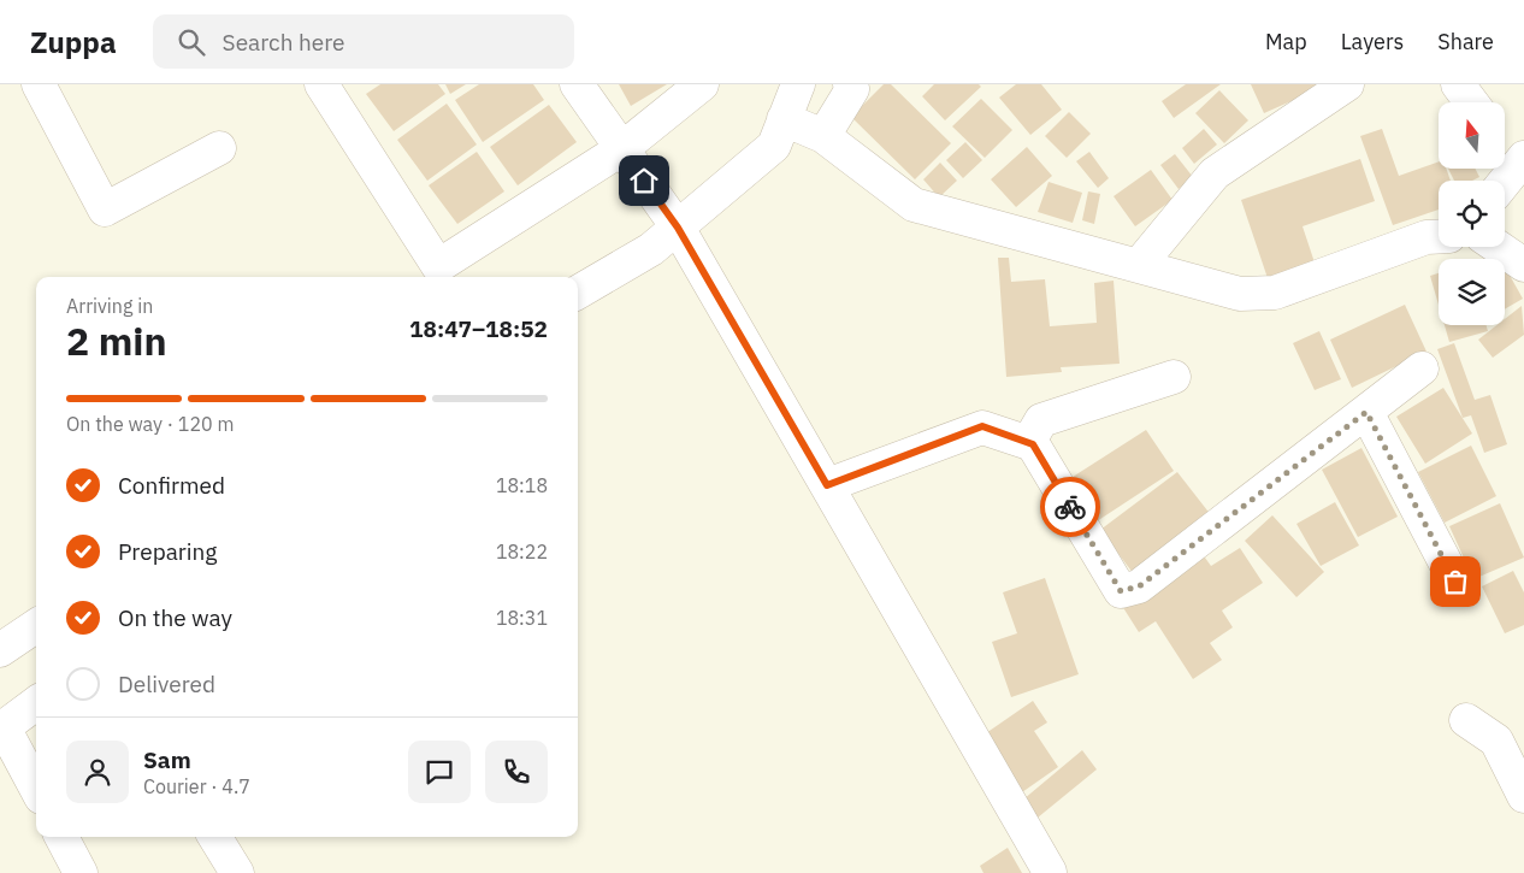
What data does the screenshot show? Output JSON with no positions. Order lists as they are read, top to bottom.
{
  "north": "top",
  "page": {
    "header": "Zuppa",
    "search": "Search here",
    "nav": ["Map", "Layers", "Share"],
    "heading": ["2 min", "Arriving in", "18:47–18:52"],
    "panel": ["Sam", "Courier · 4.7"],
    "bar": "On the way · 120 m",
    "list": [
      ["Confirmed", "18:18"],
      ["Preparing", "18:22"],
      ["On the way", "18:31"],
      "Delivered"
    ]
  }
}
